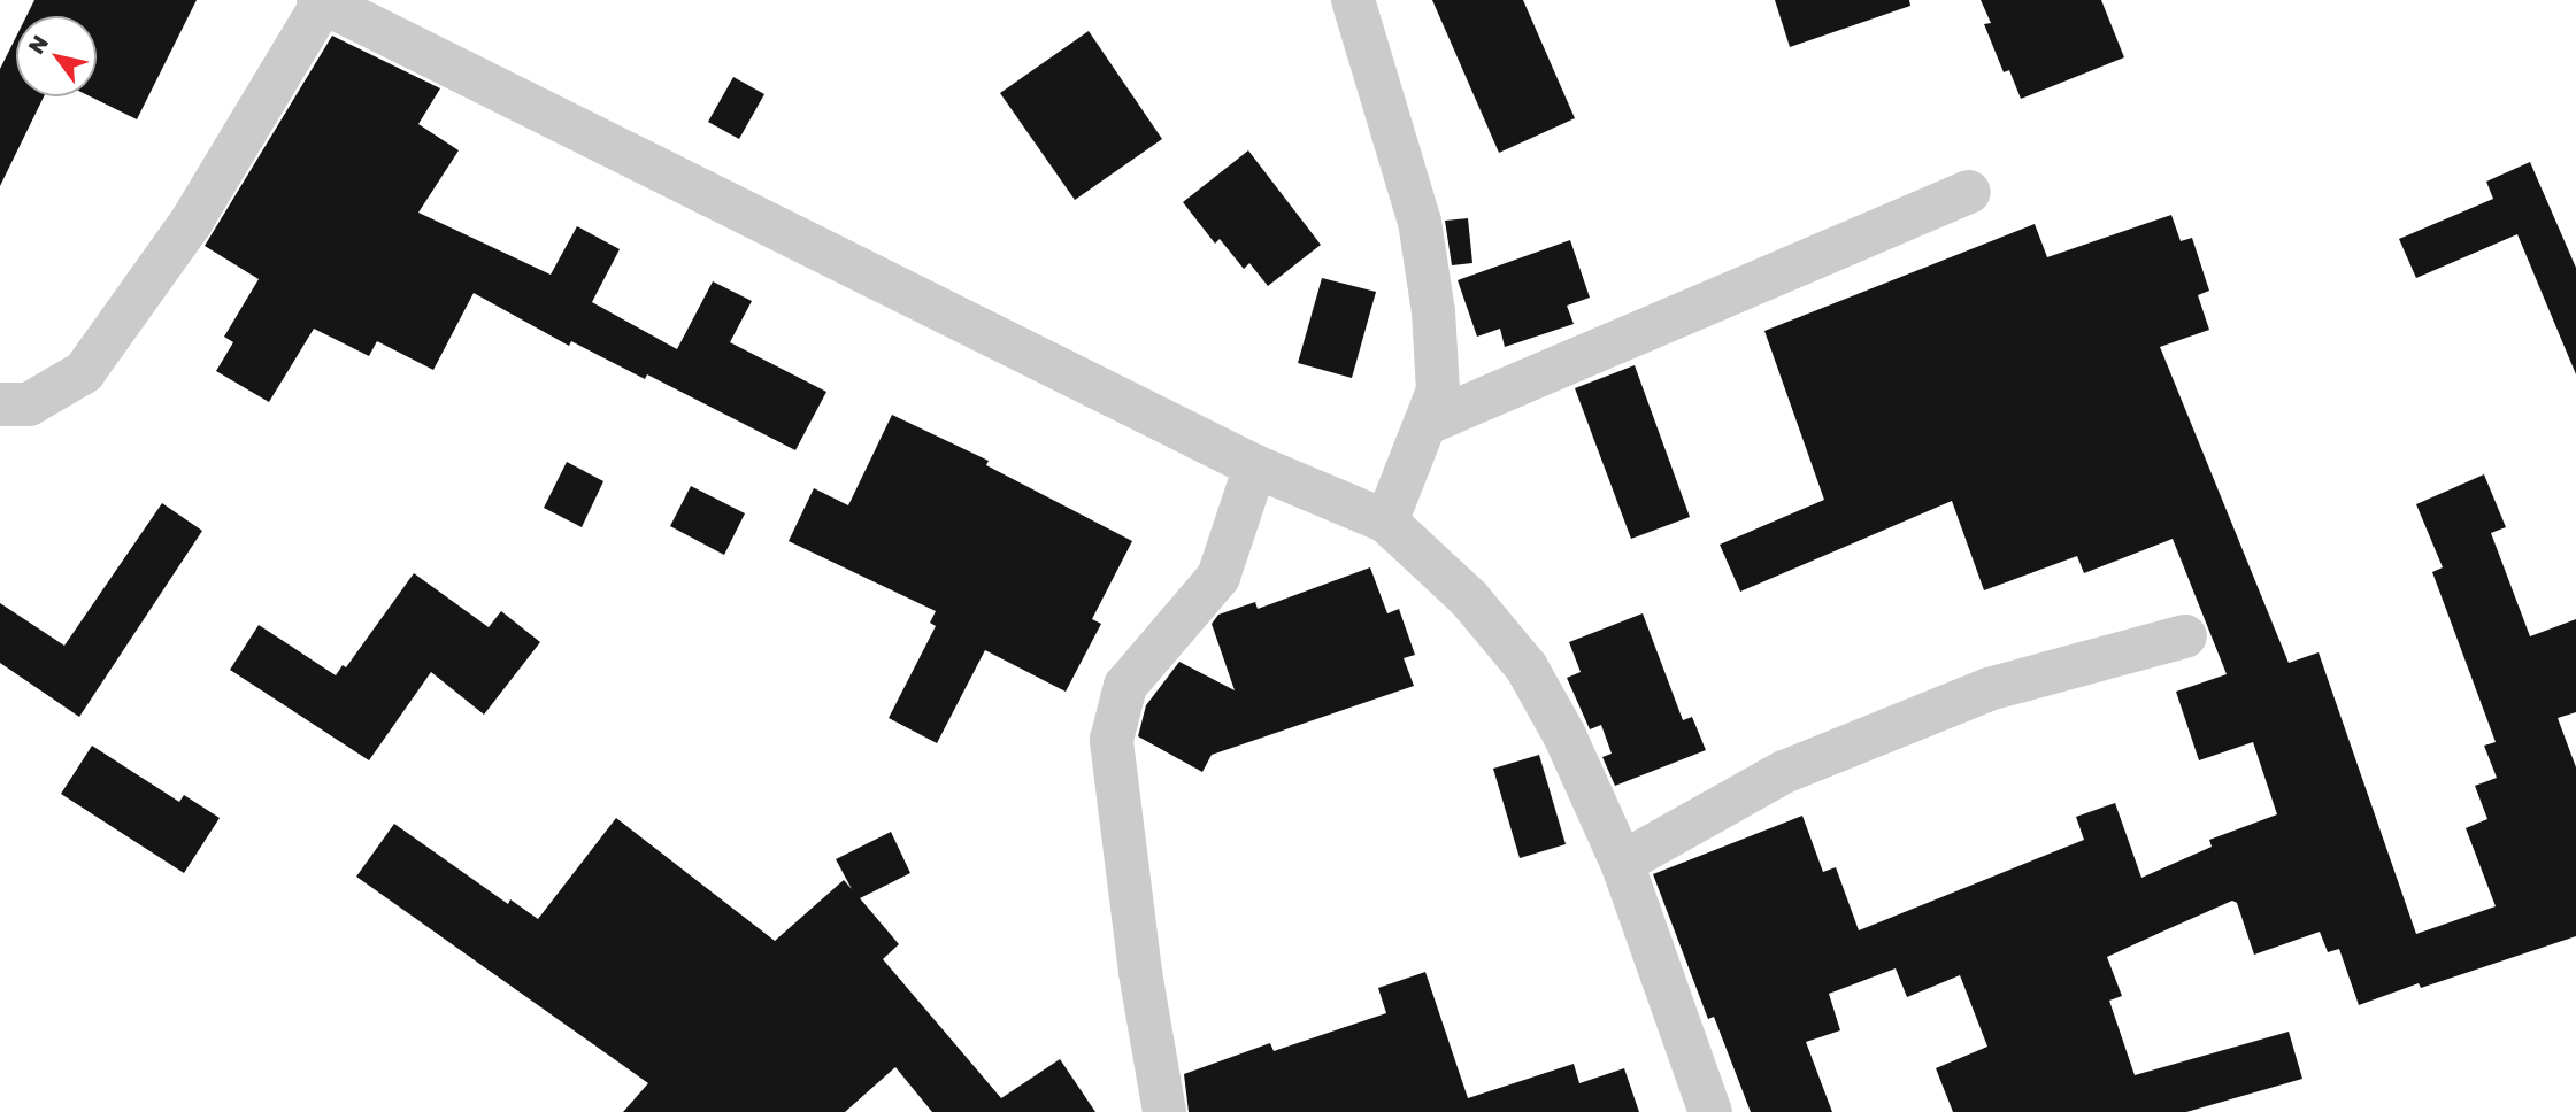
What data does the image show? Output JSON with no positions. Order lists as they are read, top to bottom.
{
  "north": "top left"
}
